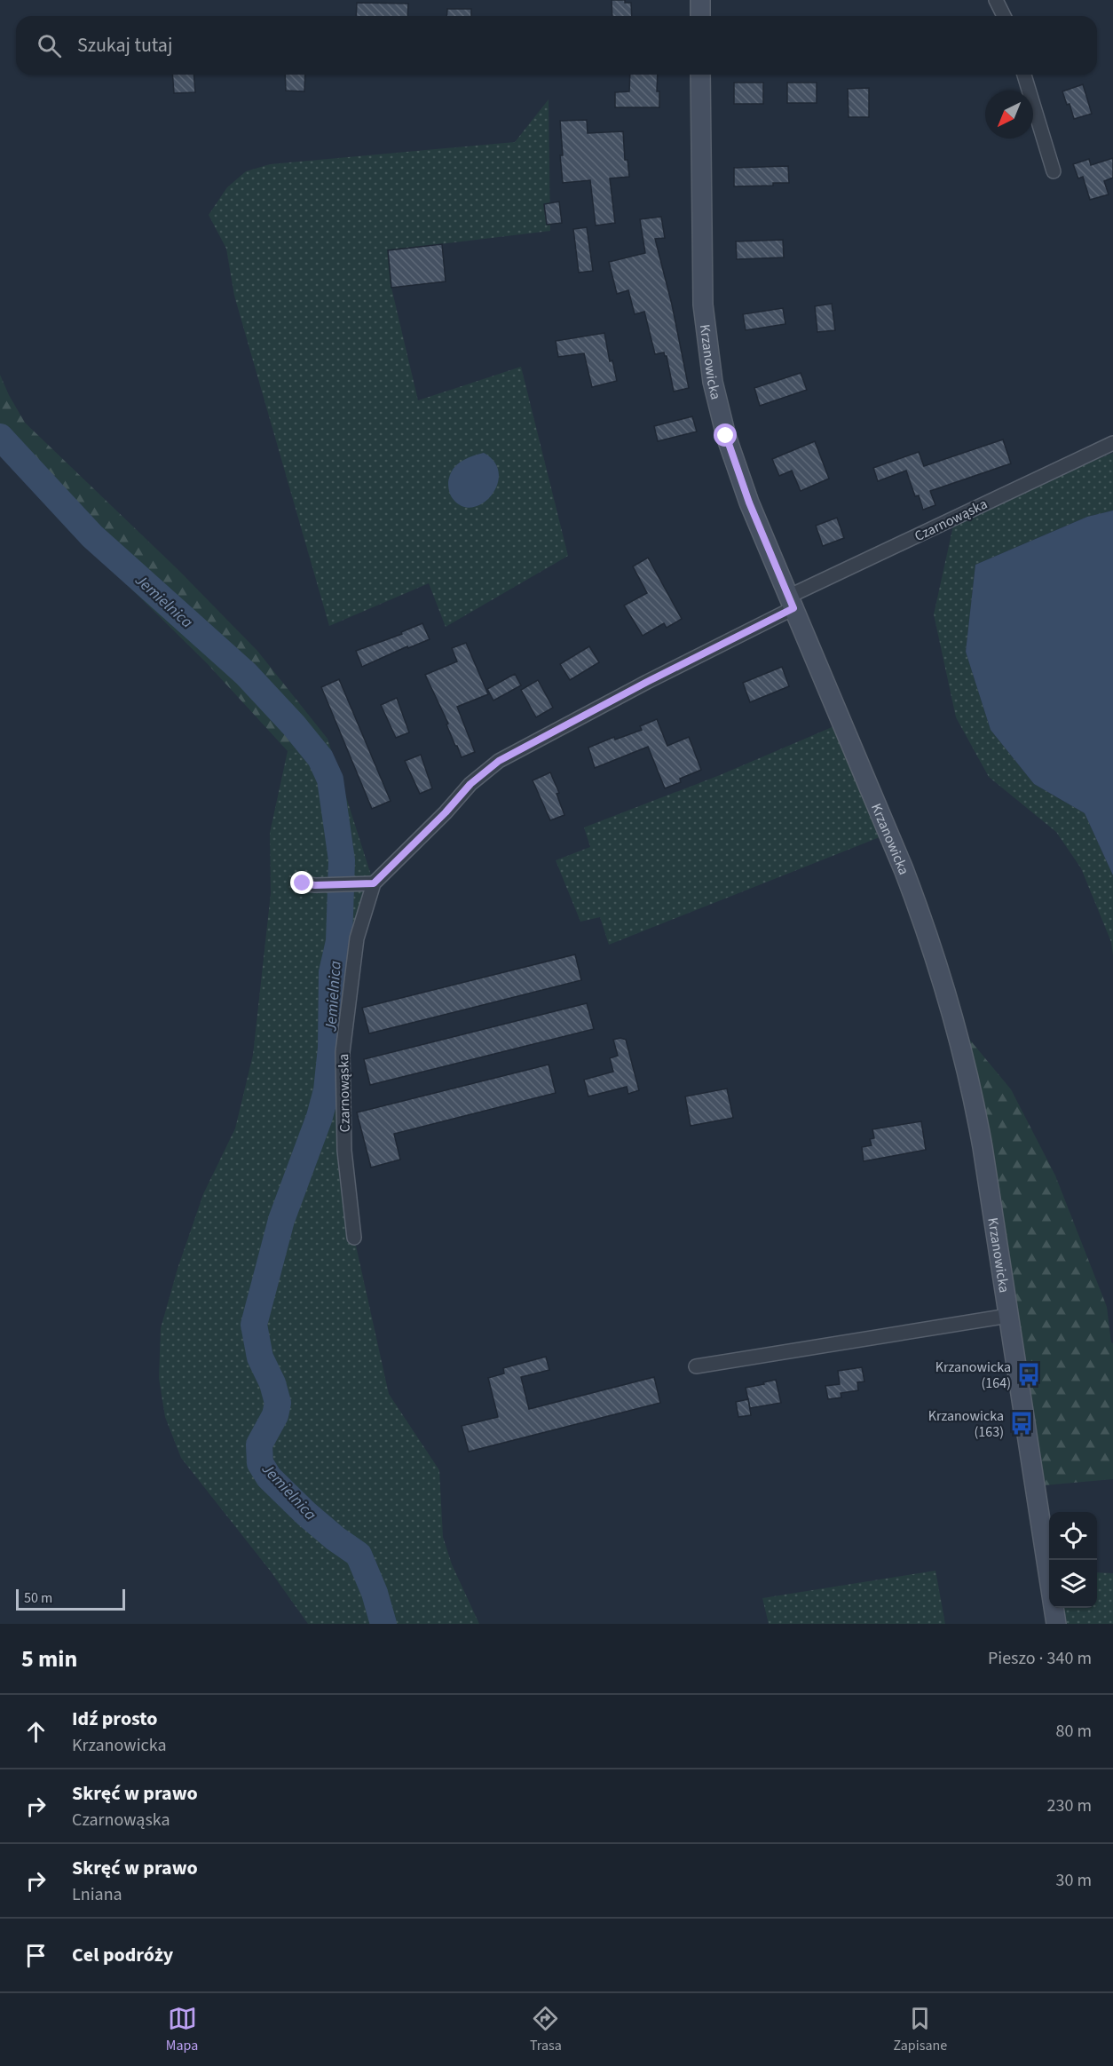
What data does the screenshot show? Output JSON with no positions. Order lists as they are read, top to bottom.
{
  "streets": {
    "street": ["Krzanowicka", "Czarnowąska"]
  },
  "crossings": [
    ["Krzanowicka", "Czarnowąska"]
  ],
  "water": ["Jemielnica"],
  "places": {
    "bus stop": ["Krzanowicka (164)", "Krzanowicka (163)"]
  },
  "scale_bar": "50 m",
  "north": "bottom left",
  "page": {
    "search": "Szukaj tutaj",
    "scale": "50 m",
    "heading": ["5 min", "Pieszo · 340 m"],
    "list": [
      ["Idź prosto", "Krzanowicka", "80 m"],
      ["Skręć w prawo", "Czarnowąska", "230 m"],
      ["Skręć w prawo", "Lniana", "30 m"],
      "Cel podróży"
    ],
    "nav": ["Mapa", "Trasa", "Zapisane"]
  }
}
